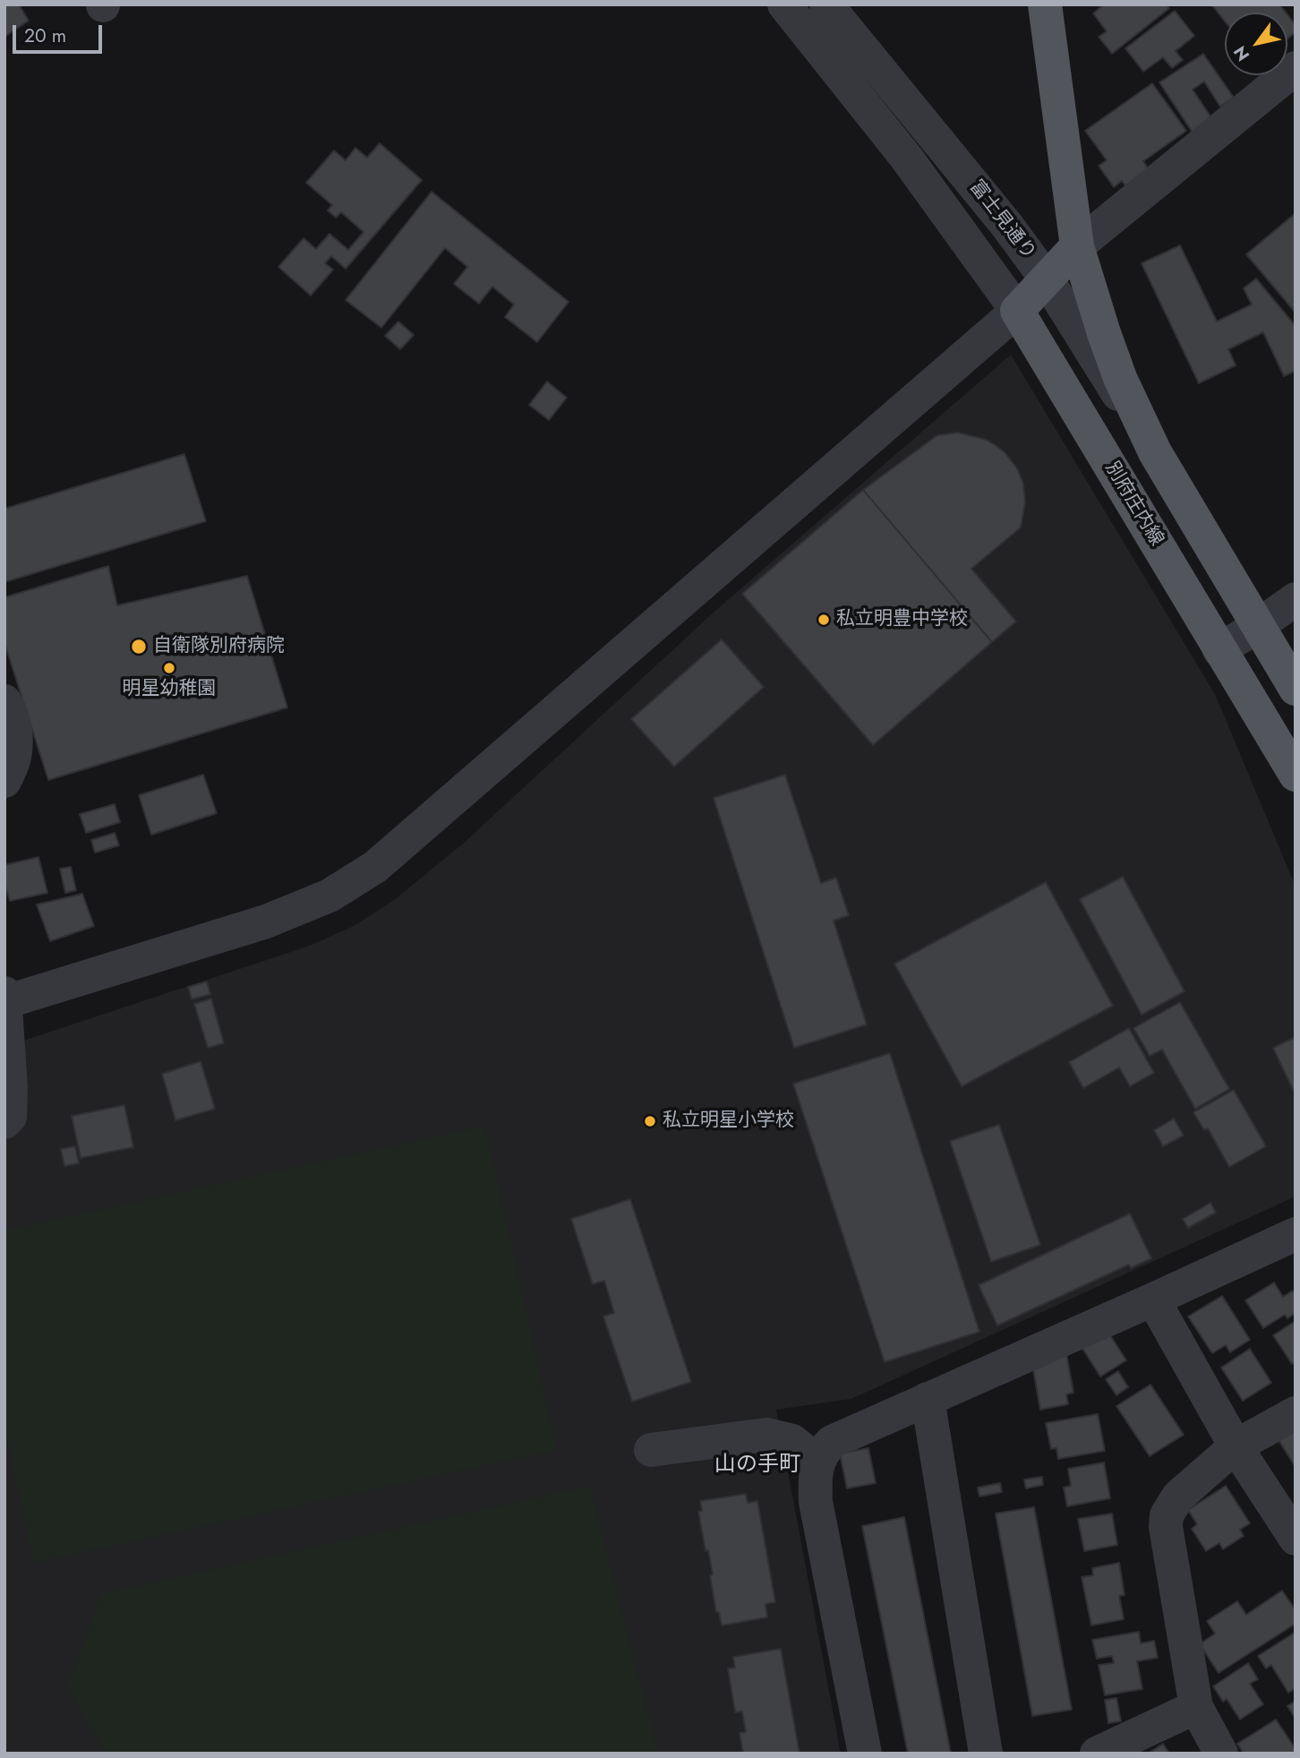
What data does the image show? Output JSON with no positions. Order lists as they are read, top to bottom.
{
  "streets": {
    "main road": ["別府庄内線"],
    "street": ["富士見通り"]
  },
  "districts": ["山の手町"],
  "places": [
    "私立明豊中学校",
    "自衛隊別府病院",
    "明星幼稚園",
    "私立明星小学校"
  ],
  "scale_bar": "20 m",
  "north": "bottom left"
}
